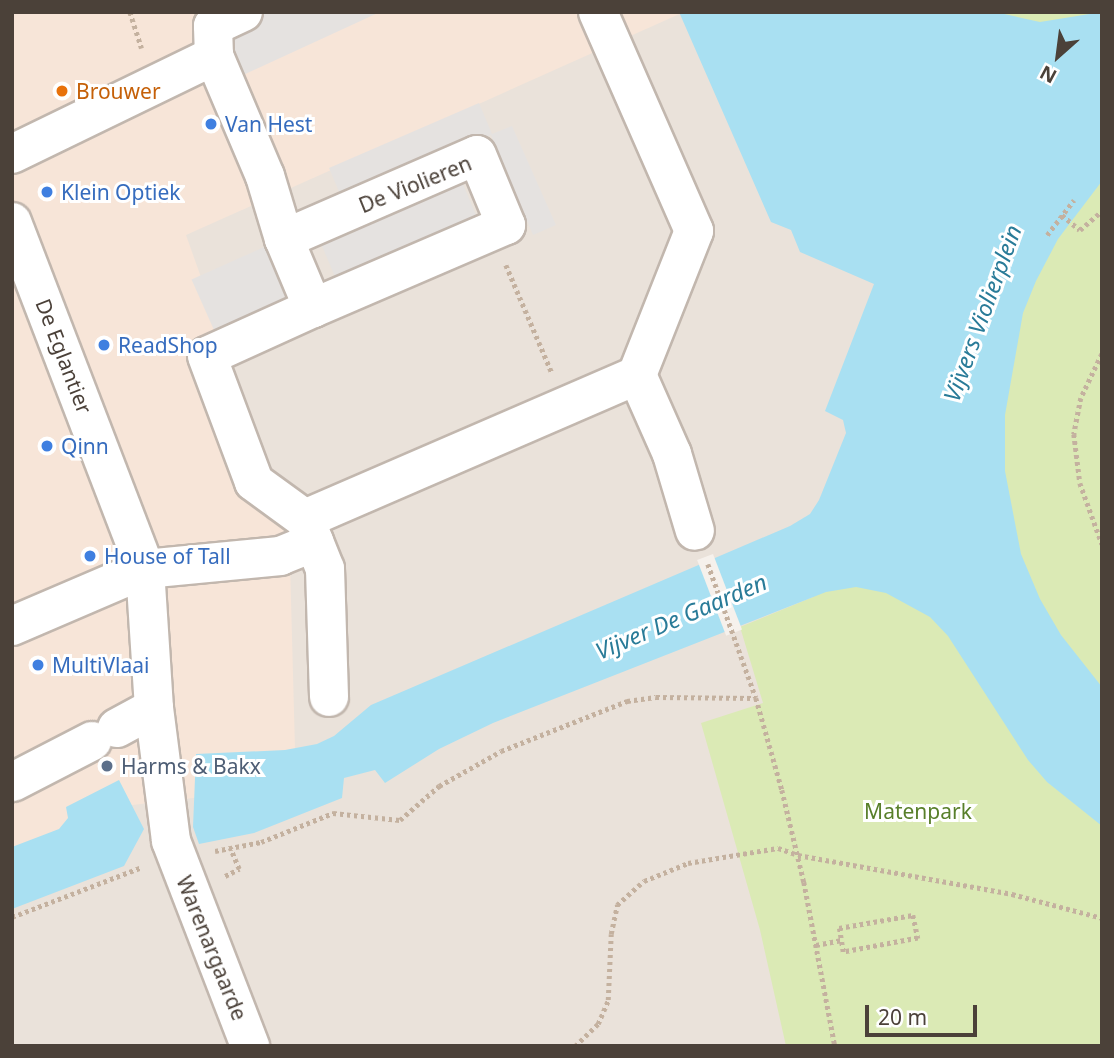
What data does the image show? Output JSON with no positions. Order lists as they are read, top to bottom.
{
  "streets": {
    "street": ["De Violieren", "De Eglantier", "Warenargaarde"]
  },
  "crossings": [
    ["De Eglantier", "Warenargaarde"]
  ],
  "water": ["Vijvers Violierplein", "Vijver De Gaarden"],
  "parks": ["Matenpark"],
  "places": [
    "Brouwer",
    "Van Hest",
    "Klein Optiek",
    "ReadShop",
    "Qinn",
    "House of Tall",
    "MultiVlaai",
    "Harms & Bakx"
  ],
  "scale_bar": "20 m",
  "north": "bottom left"
}
